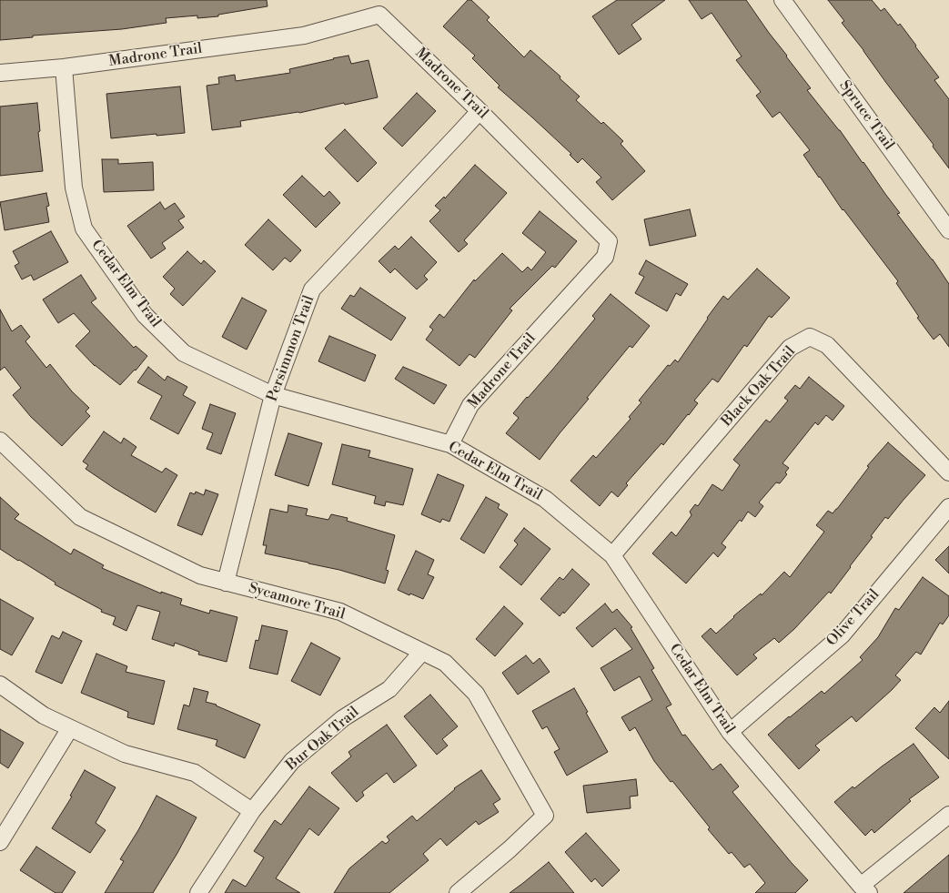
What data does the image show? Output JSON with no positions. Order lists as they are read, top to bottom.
{
  "streets": {
    "street": [
      "Madrone Trail",
      "Spruce Trail",
      "Cedar Elm Trail",
      "Persimmon Trail",
      "Black Oak Trail",
      "Sycamore Trail",
      "Olive Trail",
      "Bur Oak Trail"
    ]
  },
  "crossings": [
    ["Madrone Trail", "Cedar Elm Trail"],
    ["Madrone Trail", "Persimmon Trail"],
    ["Cedar Elm Trail", "Persimmon Trail"],
    ["Cedar Elm Trail", "Black Oak Trail"],
    ["Cedar Elm Trail", "Olive Trail"],
    ["Persimmon Trail", "Sycamore Trail"],
    ["Sycamore Trail", "Bur Oak Trail"]
  ]
}
